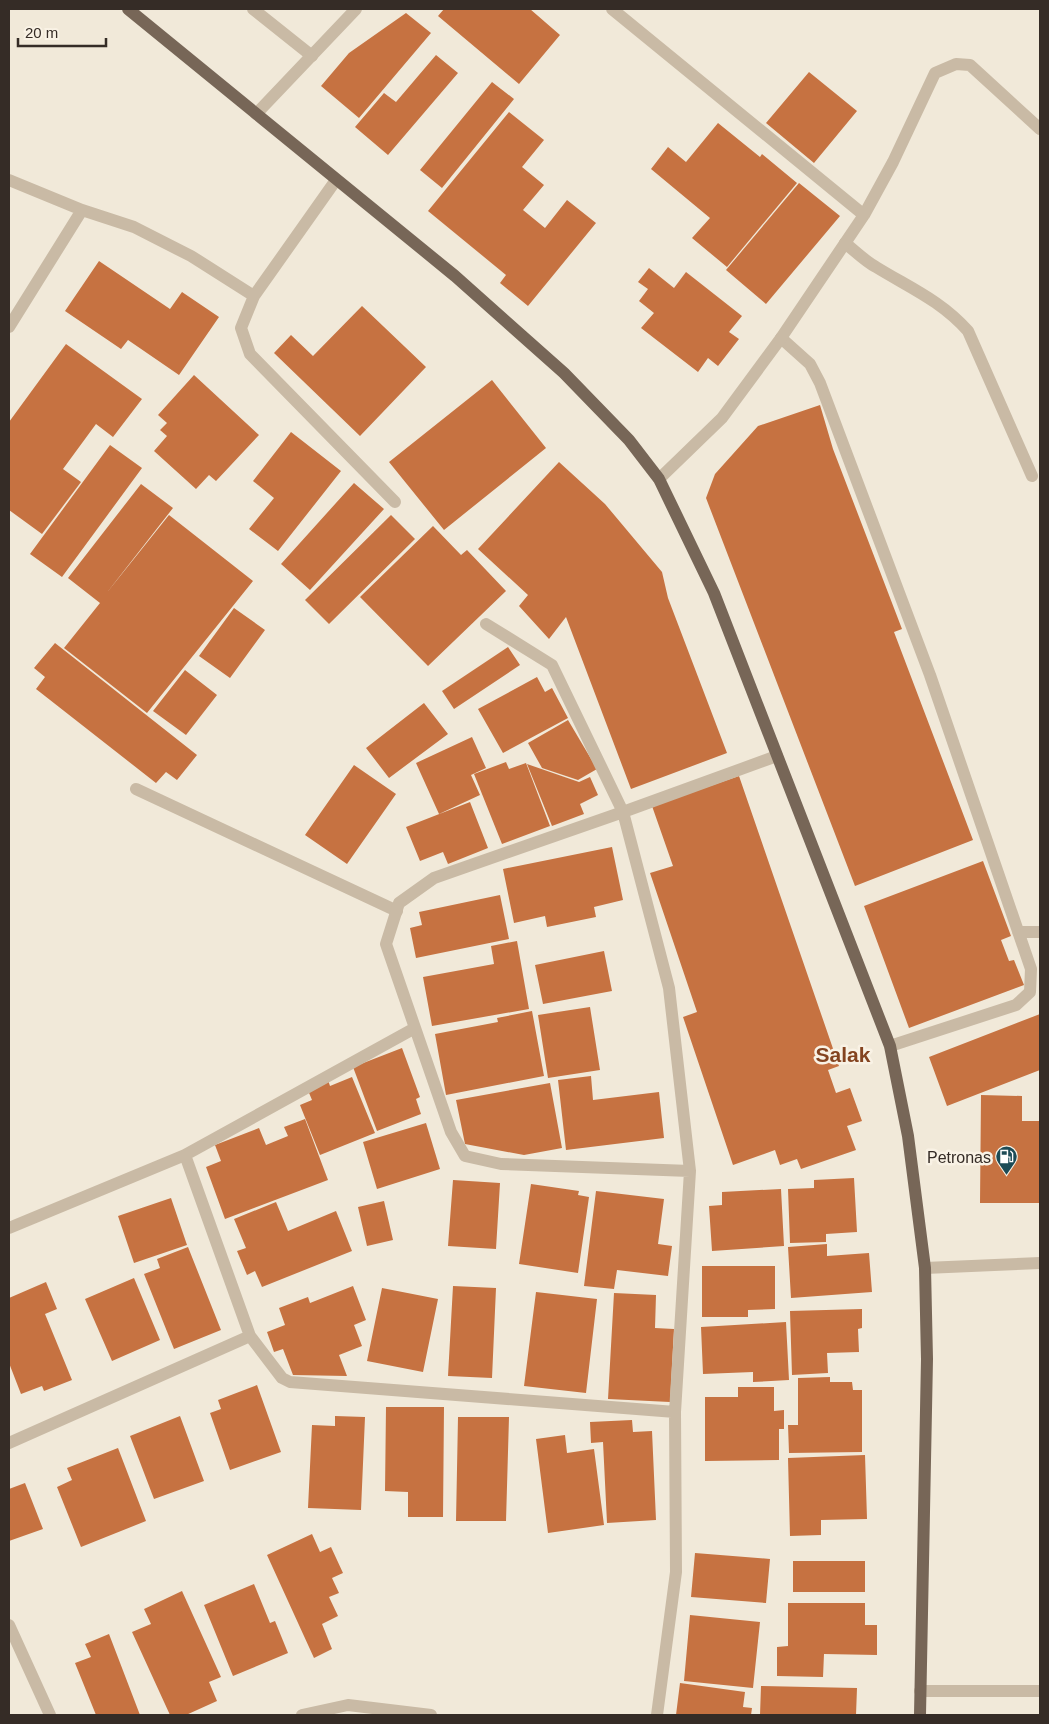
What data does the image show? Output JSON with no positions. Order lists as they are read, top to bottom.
{
  "districts": ["Salak"],
  "places": {
    "fuel station": ["Petronas"]
  },
  "scale_bar": "20 m"
}
